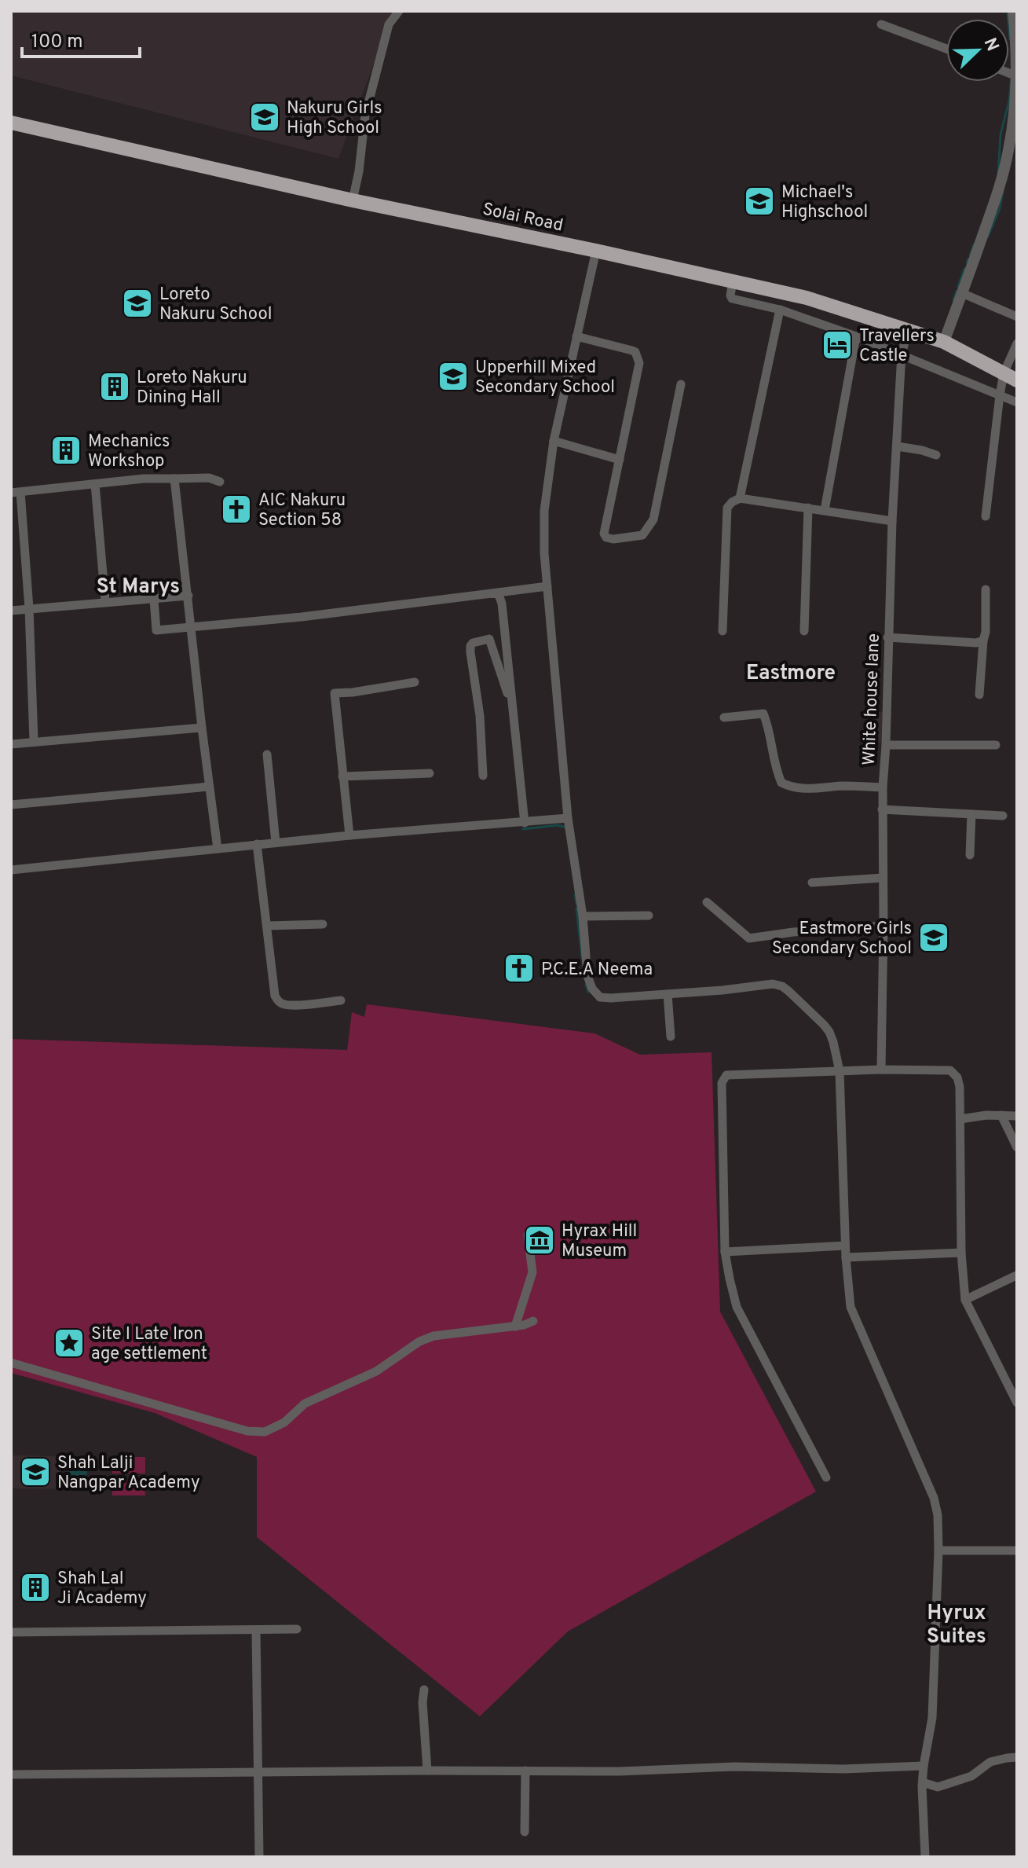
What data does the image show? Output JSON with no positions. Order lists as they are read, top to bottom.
{
  "streets": {
    "highway": ["Solai Road"],
    "street": ["White house lane"]
  },
  "crossings": [
    ["Solai Road", "White house lane"]
  ],
  "districts": ["St Marys", "Eastmore", "Hyrux Suites"],
  "places": {
    "school or university": [
      "Nakuru Girls High School",
      "Michael's Highschool",
      "Loreto Nakuru School",
      "Upperhill Mixed Secondary School",
      "Eastmore Girls Secondary School",
      "Shah Lalji Nangpar Academy"
    ],
    "hotel": ["Travellers Castle"],
    "building": ["Loreto Nakuru Dining Hall", "Mechanics Workshop", "Shah Lal Ji Academy"],
    "church": ["AIC Nakuru Section 58", "P.C.E.A Neema"],
    "museum": ["Hyrax Hill Museum"],
    "place": ["Site I Late Iron age settlement"]
  },
  "scale_bar": "100 m",
  "north": "top right"
}
